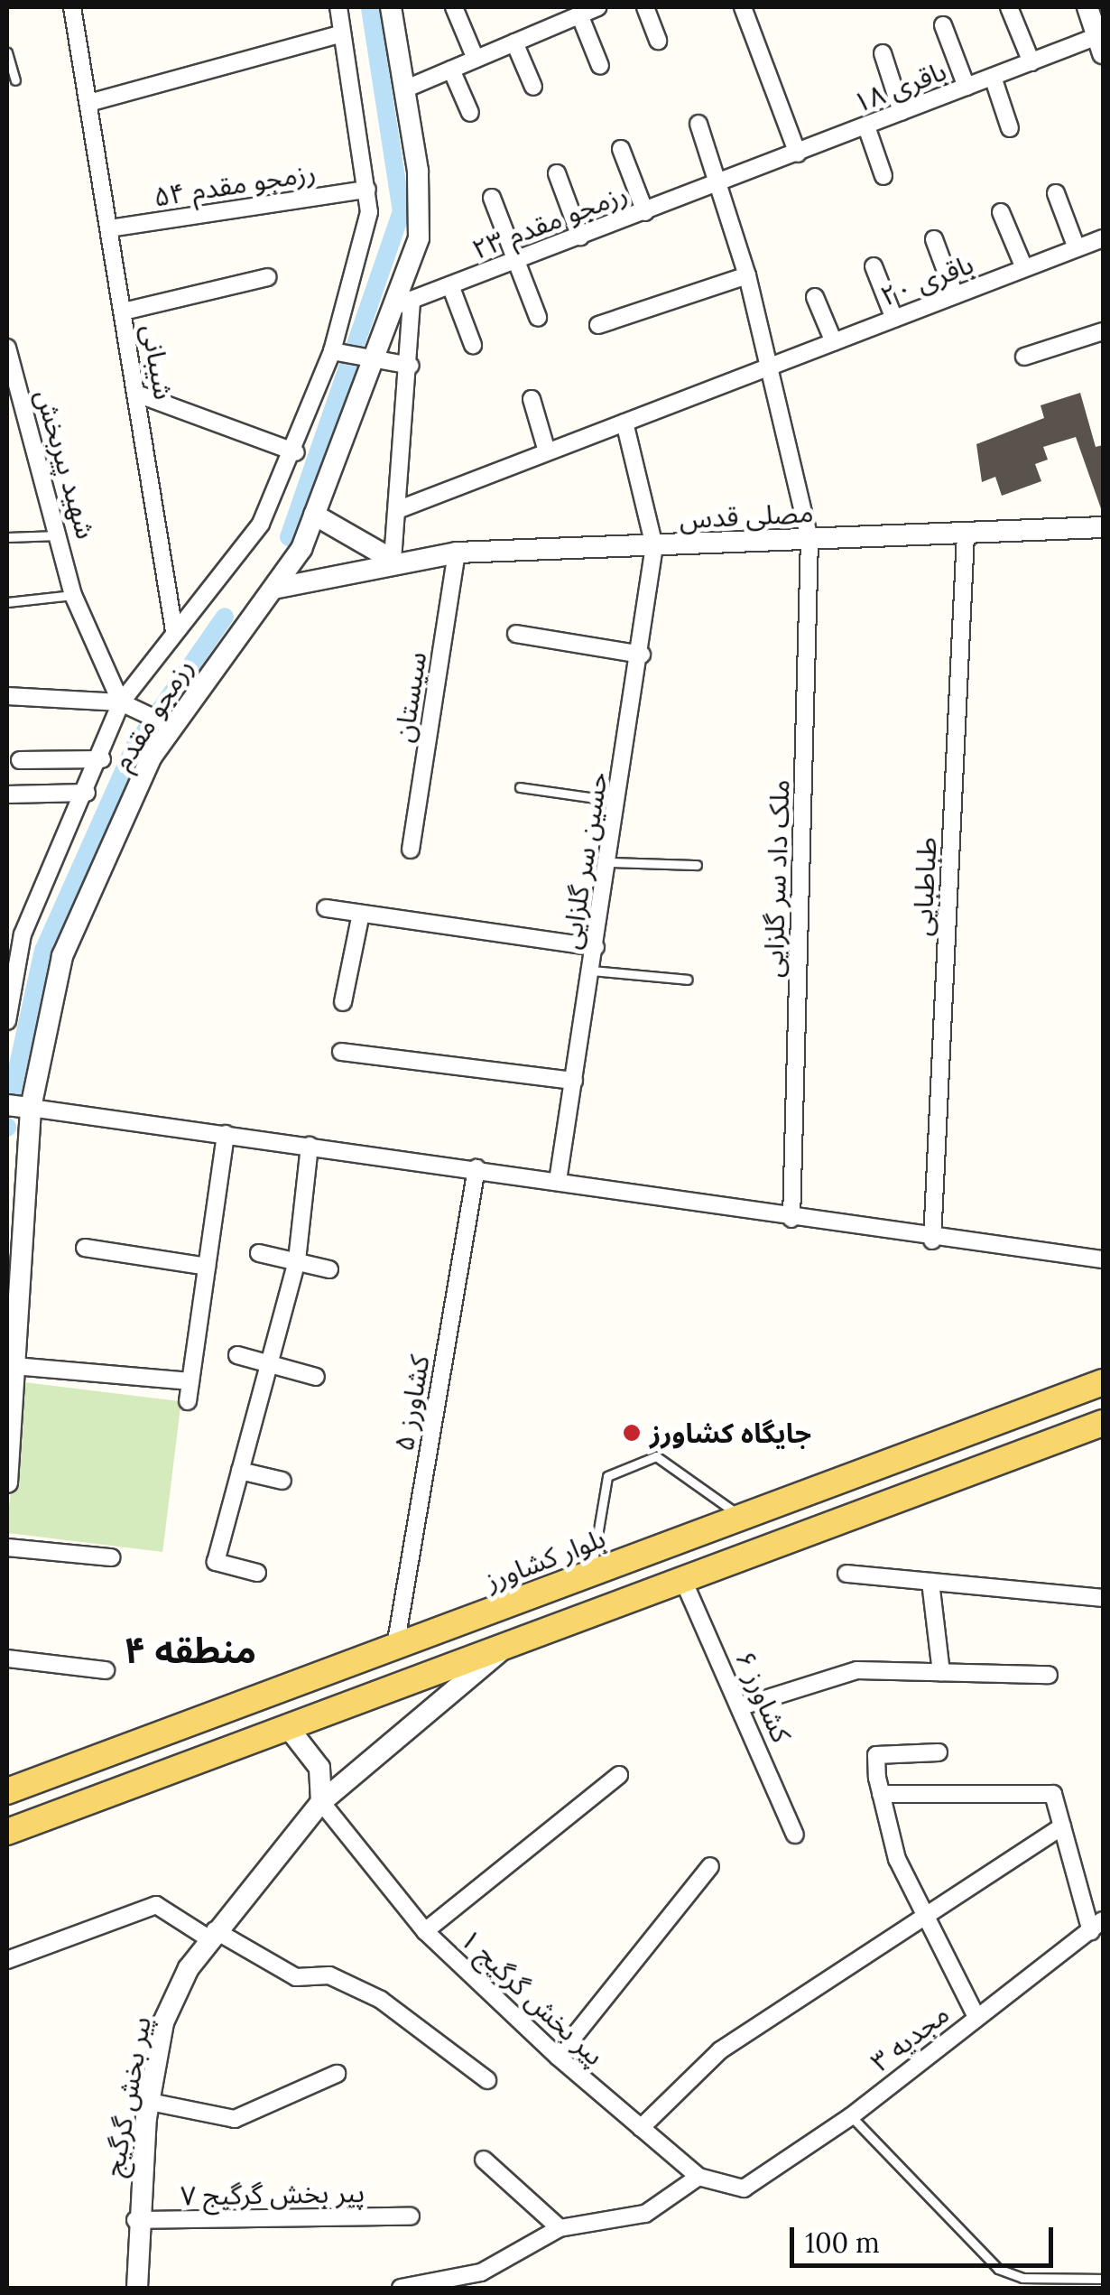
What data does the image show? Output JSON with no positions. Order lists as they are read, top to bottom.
{
  "streets": {
    "main road": ["بلوار کشاورز"],
    "street": [
      "باقری ۱۸",
      "رزمجو مقدم ۵۴",
      "رزمجو مقدم ۲۳",
      "باقری ۲۰",
      "شیبانی",
      "شهید پیربخش",
      "مصلی قدس",
      "سیستان",
      "رزمجو مقدم",
      "حسین سر گلزایی",
      "ملک داد سر گلزایی",
      "طباطبایی",
      "کشاورز ۵",
      "کشاورز ۶",
      "پیر بخش گرگیج ۱",
      "مجدیه ۳",
      "پیر بخش گرگیج",
      "پیر بخش گرگیج ۷"
    ]
  },
  "crossings": [
    ["باقری ۱۸", "رزمجو مقدم ۲۳"],
    ["باقری ۱۸", "ملک داد سر گلزایی"],
    ["رزمجو مقدم ۵۴", "شیبانی"],
    ["رزمجو مقدم ۵۴", "رزمجو مقدم"],
    ["رزمجو مقدم ۲۳", "رزمجو مقدم"],
    ["رزمجو مقدم ۲۳", "ملک داد سر گلزایی"],
    ["باقری ۲۰", "ملک داد سر گلزایی"],
    ["شیبانی", "رزمجو مقدم"],
    ["شهید پیربخش", "رزمجو مقدم"],
    ["مصلی قدس", "سیستان"],
    ["مصلی قدس", "رزمجو مقدم"],
    ["مصلی قدس", "حسین سر گلزایی"],
    ["مصلی قدس", "ملک داد سر گلزایی"],
    ["مصلی قدس", "طباطبایی"],
    ["کشاورز ۵", "بلوار کشاورز"],
    ["پیر بخش گرگیج ۱", "مجدیه ۳"],
    ["پیر بخش گرگیج ۱", "پیر بخش گرگیج"],
    ["پیر بخش گرگیج", "پیر بخش گرگیج ۷"]
  ],
  "districts": ["منطقه ۴"],
  "places": ["جایگاه کشاورز"],
  "scale_bar": "100 m"
}
